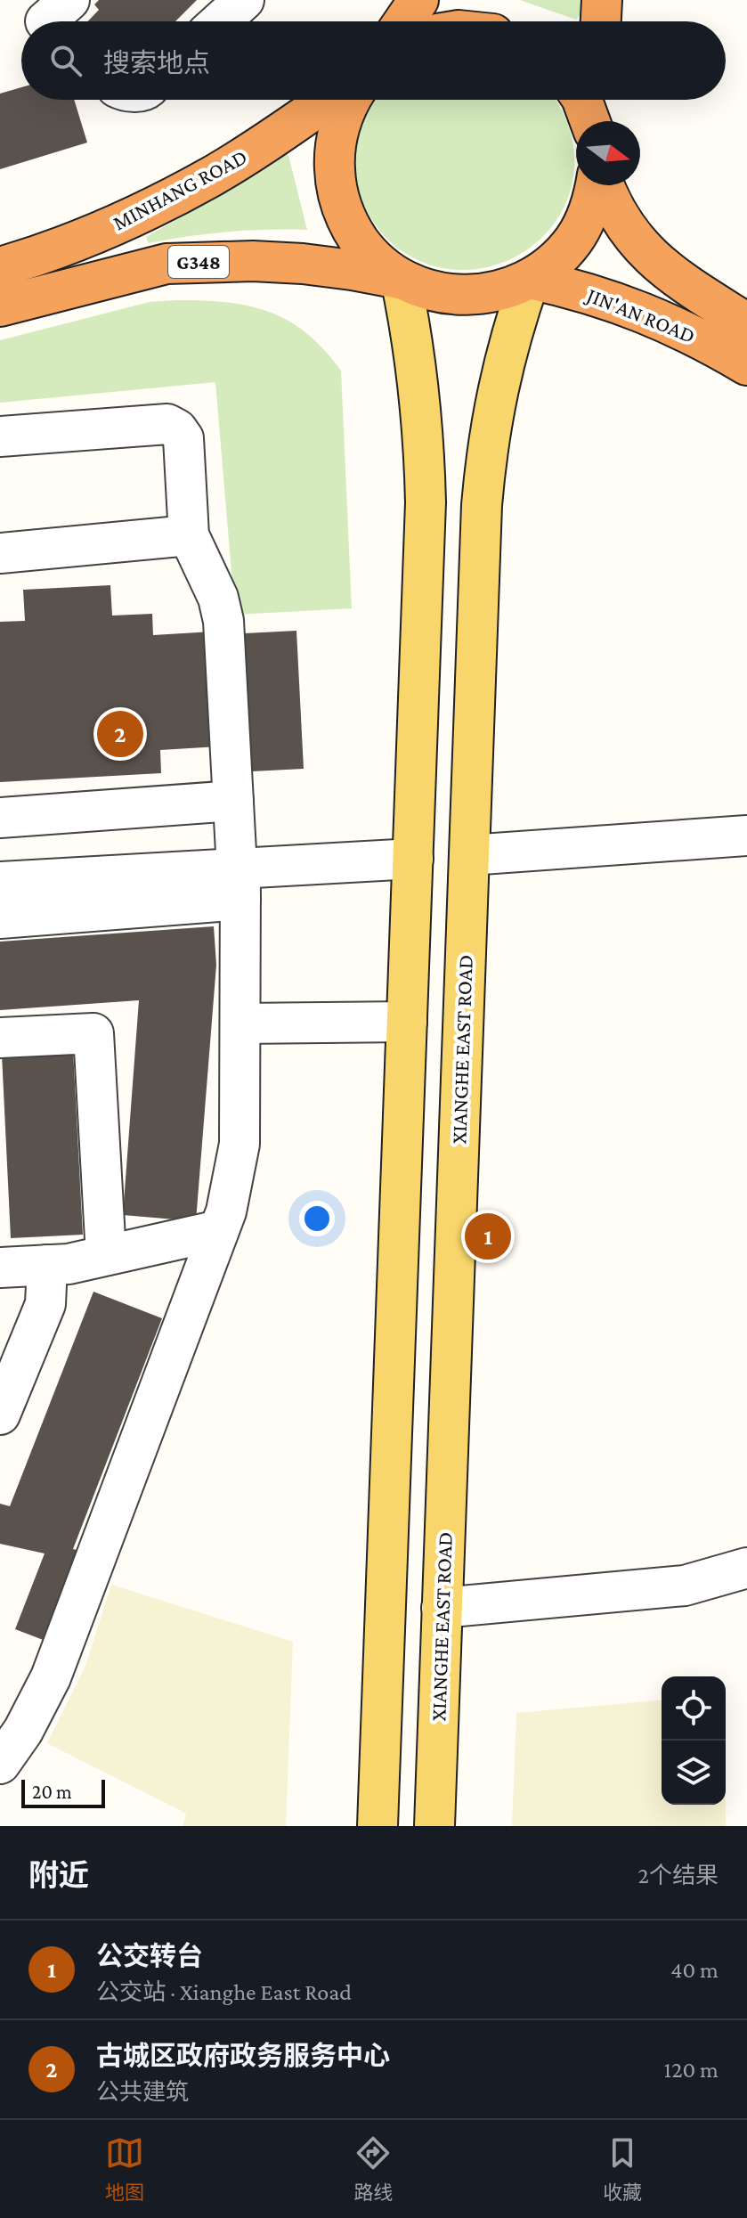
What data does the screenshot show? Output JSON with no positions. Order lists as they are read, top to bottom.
{
  "streets": {
    "highway": ["MINHANG ROAD", "G348", "JIN'AN ROAD"],
    "main road": ["XIANGHE EAST ROAD"]
  },
  "crossings": [
    ["G348", "JIN'AN ROAD"],
    ["G348", "XIANGHE EAST ROAD"],
    ["JIN'AN ROAD", "XIANGHE EAST ROAD"]
  ],
  "scale_bar": "20 m",
  "north": "right",
  "page": {
    "search": "搜索地点",
    "pins": ["2", "1"],
    "scale": "20 m",
    "heading": ["附近", "2个结果"],
    "list": [
      {
        "mark": "1",
        "name": "公交转台",
        "note": "公交站 · Xianghe East Road",
        "value": "40 m"
      },
      {
        "mark": "2",
        "name": "古城区政府政务服务中心",
        "note": "公共建筑",
        "value": "120 m"
      }
    ],
    "nav": ["地图", "路线", "收藏"]
  }
}
